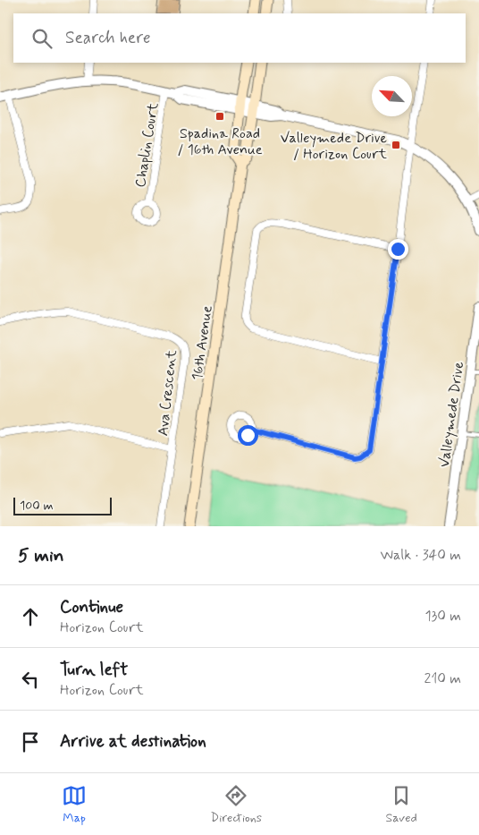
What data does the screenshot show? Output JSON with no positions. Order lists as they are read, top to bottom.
{
  "streets": {
    "main road": ["16th Avenue"],
    "street": ["Chaplin Court", "Ava Crescent", "Valleymede Drive"]
  },
  "places": {
    "transit": ["Spadina Road / 16th Avenue", "Valleymede Drive / Horizon Court"]
  },
  "scale_bar": "100 m",
  "north": "top left",
  "page": {
    "search": "Search here",
    "scale": "100 m",
    "heading": ["5 min", "Walk · 340 m"],
    "list": [
      ["Continue", "Horizon Court", "130 m"],
      ["Turn left", "Horizon Court", "210 m"],
      "Arrive at destination"
    ],
    "nav": ["Map", "Directions", "Saved"]
  }
}
